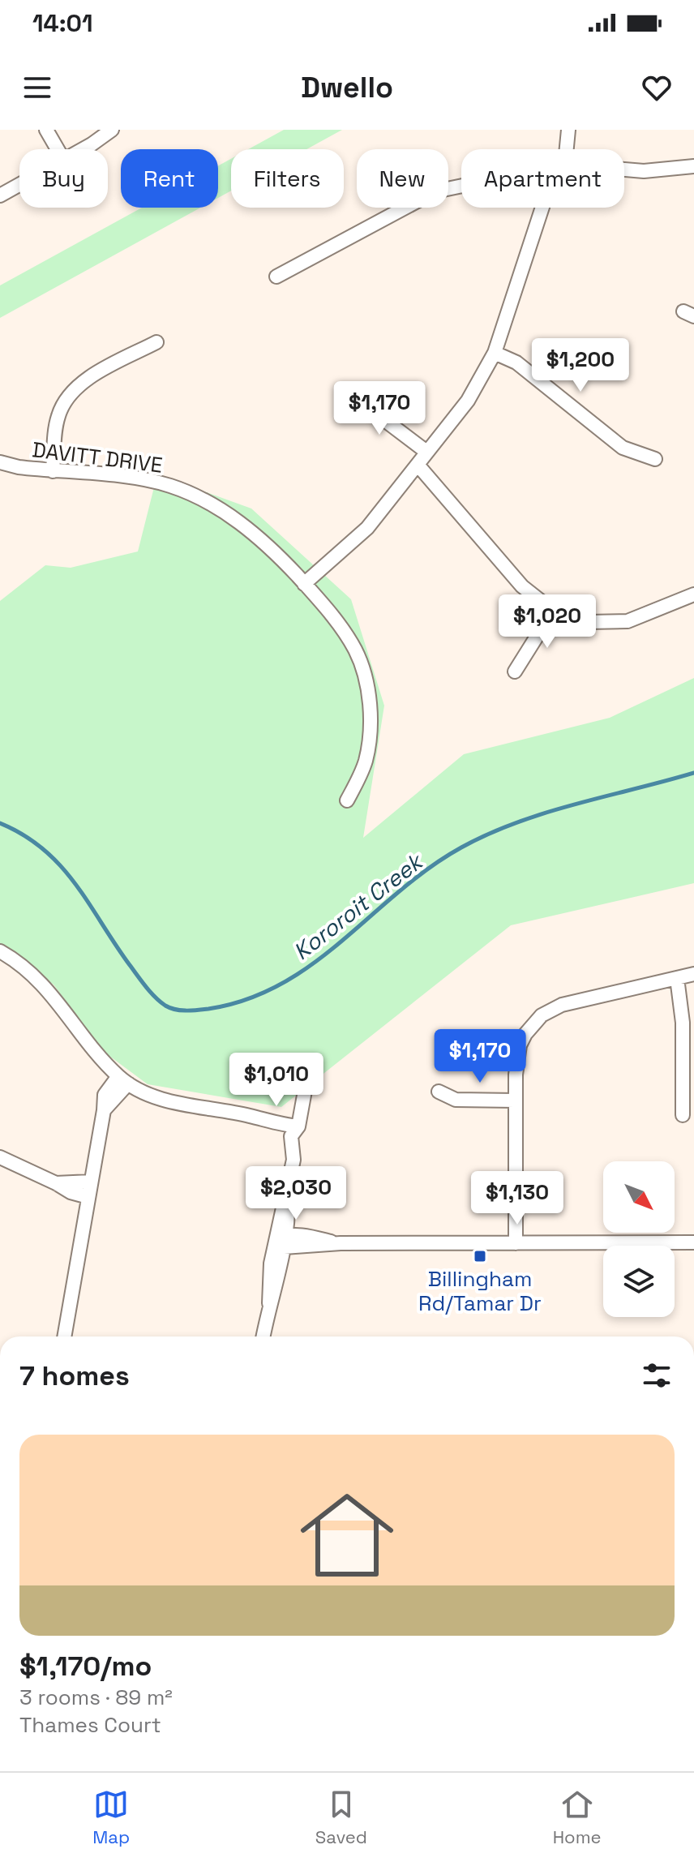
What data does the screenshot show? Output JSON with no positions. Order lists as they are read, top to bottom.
{
  "streets": {
    "street": ["DAVITT DRIVE"]
  },
  "water": ["Kororoit Creek"],
  "places": {
    "transit": ["Billingham Rd/Tamar Dr"]
  },
  "north": "bottom right",
  "page": {
    "status": "14:01",
    "header": "Dwello",
    "chip": [
      "Buy",
      "Rent",
      "Filters",
      "New",
      "Apartment"
    ],
    "price": [
      "$1,200",
      "$1,170",
      "$1,020",
      "$1,170",
      "$1,010",
      "$2,030",
      "$1,130"
    ],
    "heading": "7 homes",
    "list": [
      {
        "name": "$1,170/mo",
        "note": "3 rooms · 89 m² · Thames Court"
      }
    ],
    "tabs": ["Map", "Saved", "Home"]
  }
}
